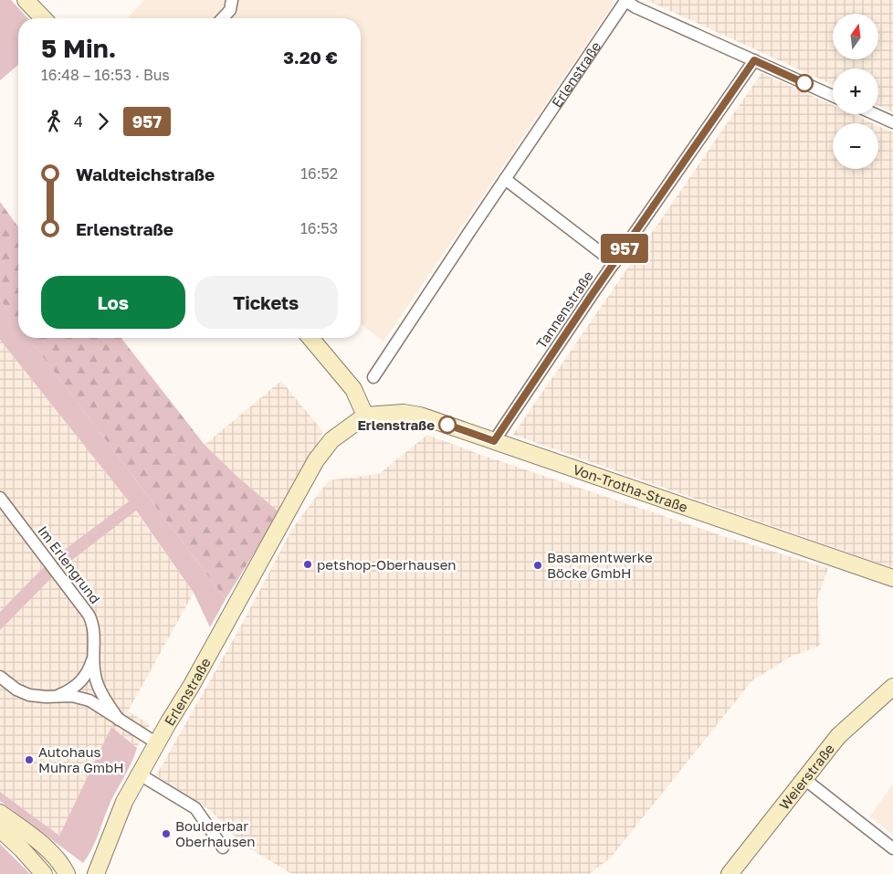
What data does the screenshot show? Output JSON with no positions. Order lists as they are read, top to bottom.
{
  "streets": {
    "main road": ["Erlenstraße", "Von-Trotha-Straße", "Weierstraße"],
    "street": ["Tannenstraße", "Im Erlengrund"]
  },
  "crossings": [
    ["Erlenstraße", "Von-Trotha-Straße"],
    ["Erlenstraße", "Im Erlengrund"],
    ["Tannenstraße", "Von-Trotha-Straße"]
  ],
  "places": [
    "Erlenstraße",
    "petshop-Oberhausen",
    "Basamentwerke Böcke GmbH",
    "Autohaus Muhra GmbH",
    "Boulderbar Oberhausen"
  ],
  "lines": ["bus line 957"],
  "north": "top",
  "page": {
    "on_map": "957",
    "map_buttons": ["+", "−"],
    "heading": ["5 Min.", "16:48 – 16:53 · Bus", "3.20 €"],
    "legs": ["4", "957"],
    "list": [
      {
        "name": "Waldteichstraße",
        "value": "16:52"
      },
      {
        "name": "Erlenstraße",
        "value": "16:53"
      }
    ],
    "buttons": ["Los", "Tickets"]
  }
}
